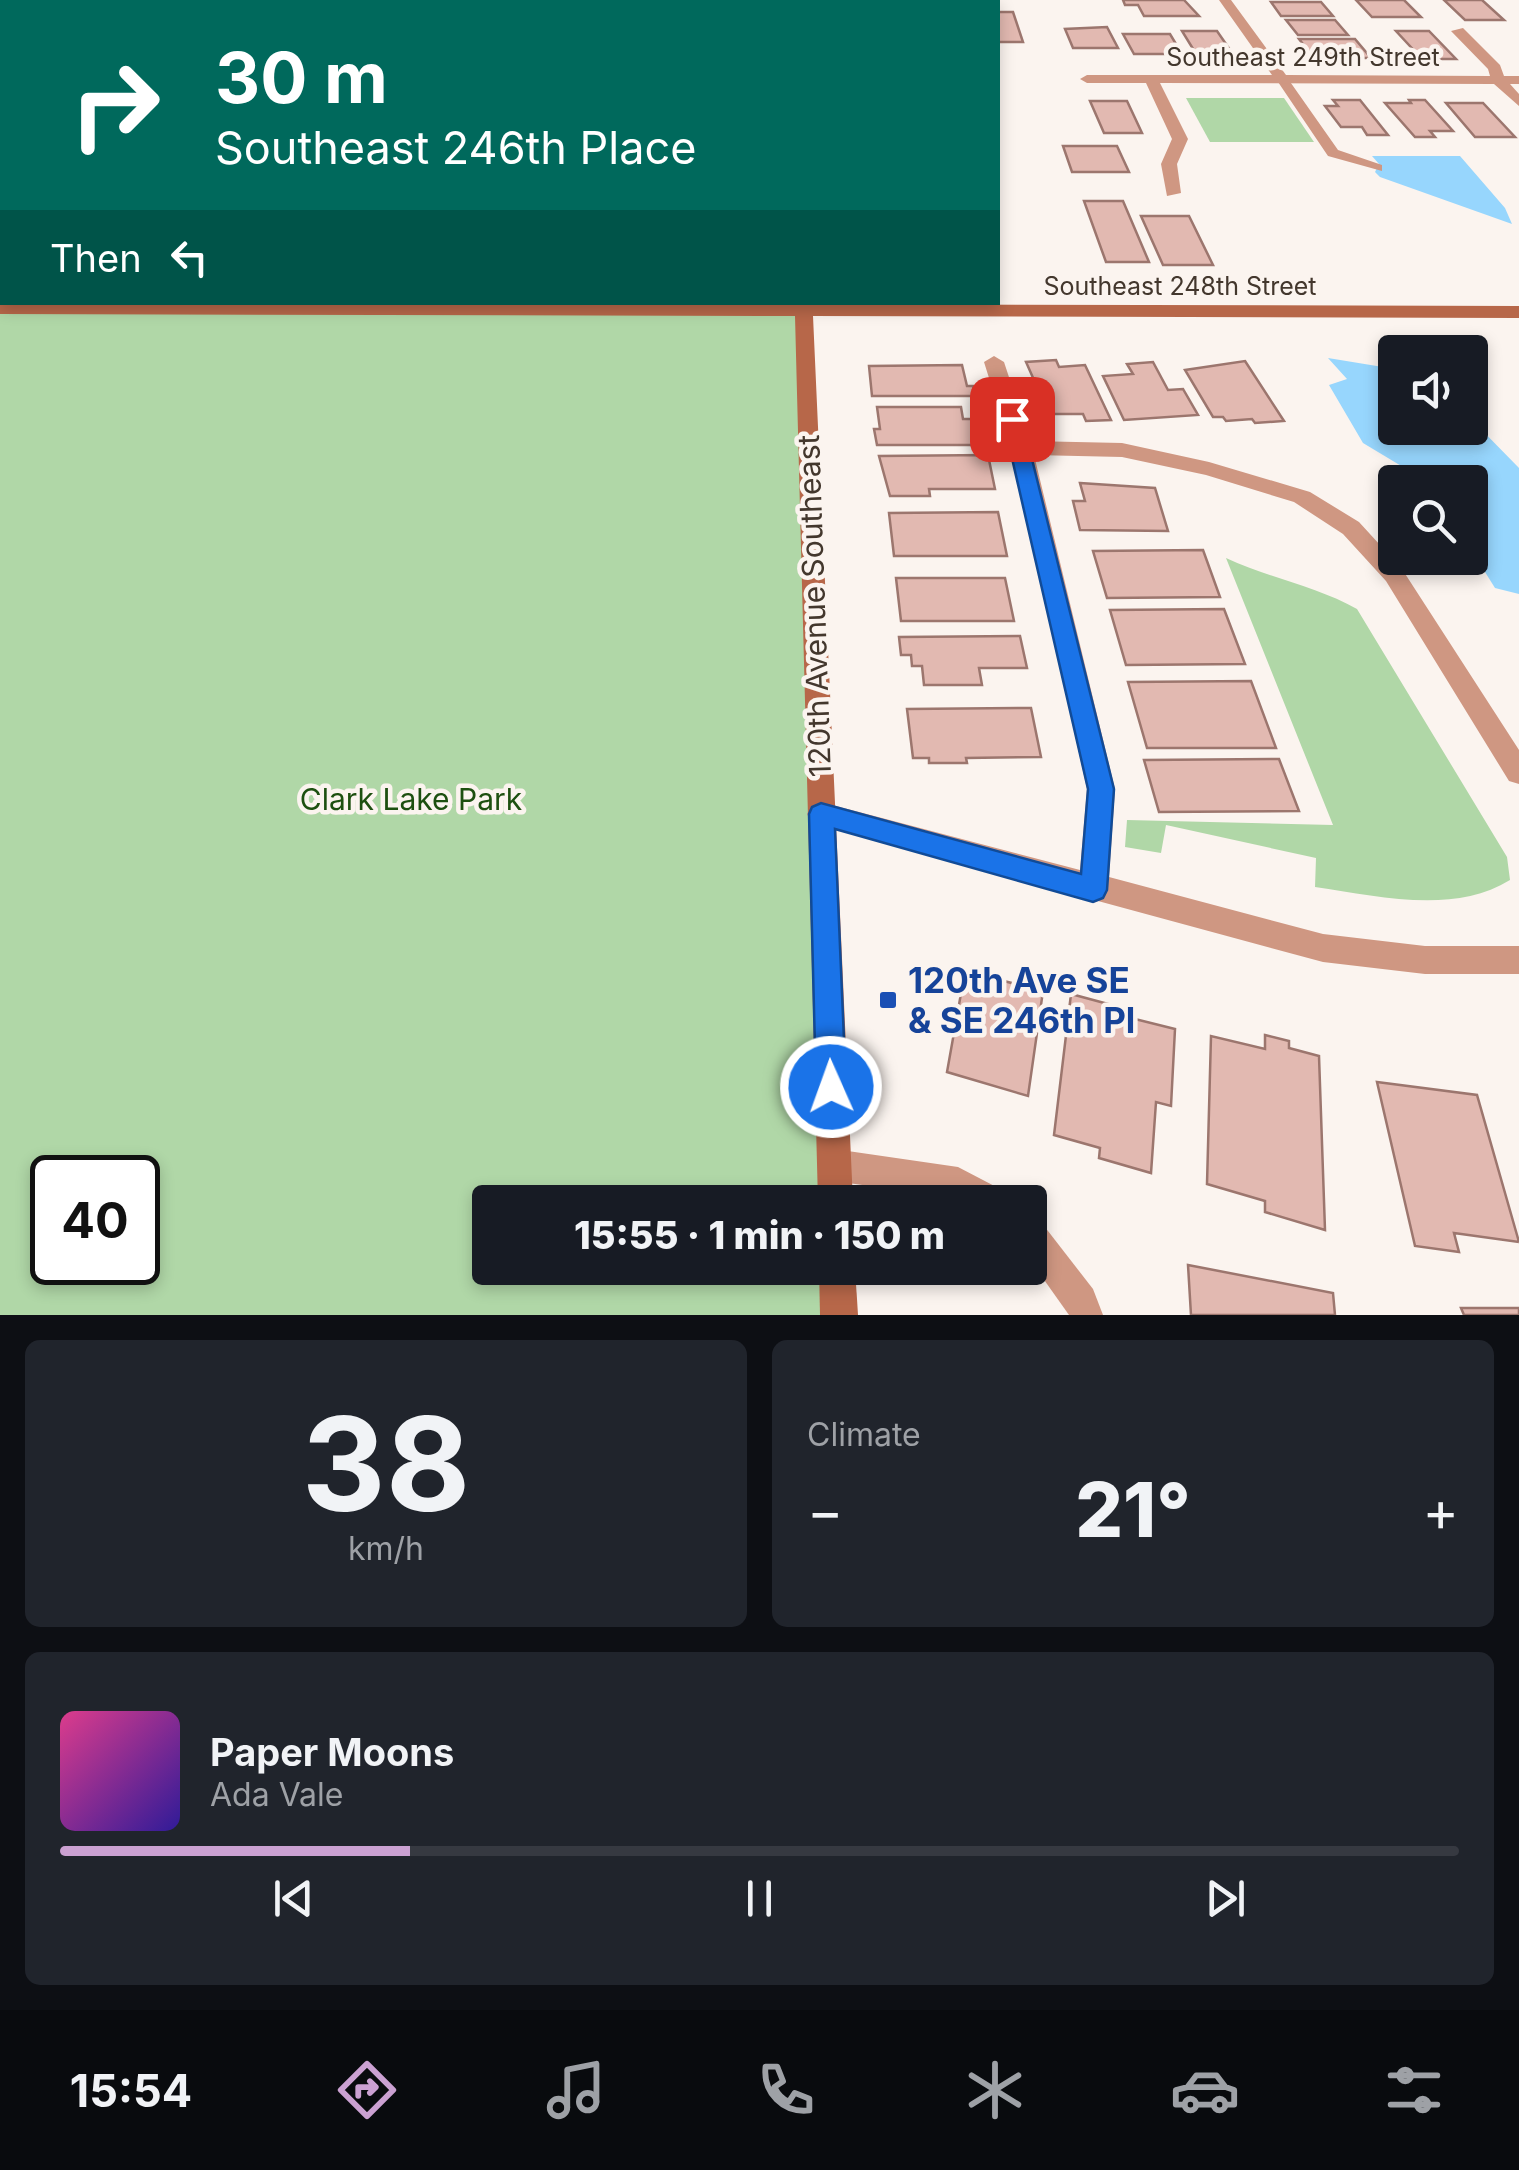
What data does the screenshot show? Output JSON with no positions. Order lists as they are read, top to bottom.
{
  "streets": {
    "street": ["Southeast 249th Street", "Southeast 248th Street", "120th Avenue Southeast"]
  },
  "crossings": [
    ["Southeast 248th Street", "120th Avenue Southeast"]
  ],
  "parks": ["Clark Lake Park"],
  "places": {
    "transit": ["120th Ave SE & SE 246th Pl"]
  },
  "page": {
    "turn": ["30 m", "Southeast 246th Place"],
    "then": "Then",
    "limit": "40",
    "trip": "15:55 · 1 min · 150 m",
    "tile": [
      ["38", "km/h"],
      "Climate"
    ],
    "heat": ["−", "21°", "+"],
    "song": ["Paper Moons", "Ada Vale"],
    "tabs": "15:54"
  }
}
